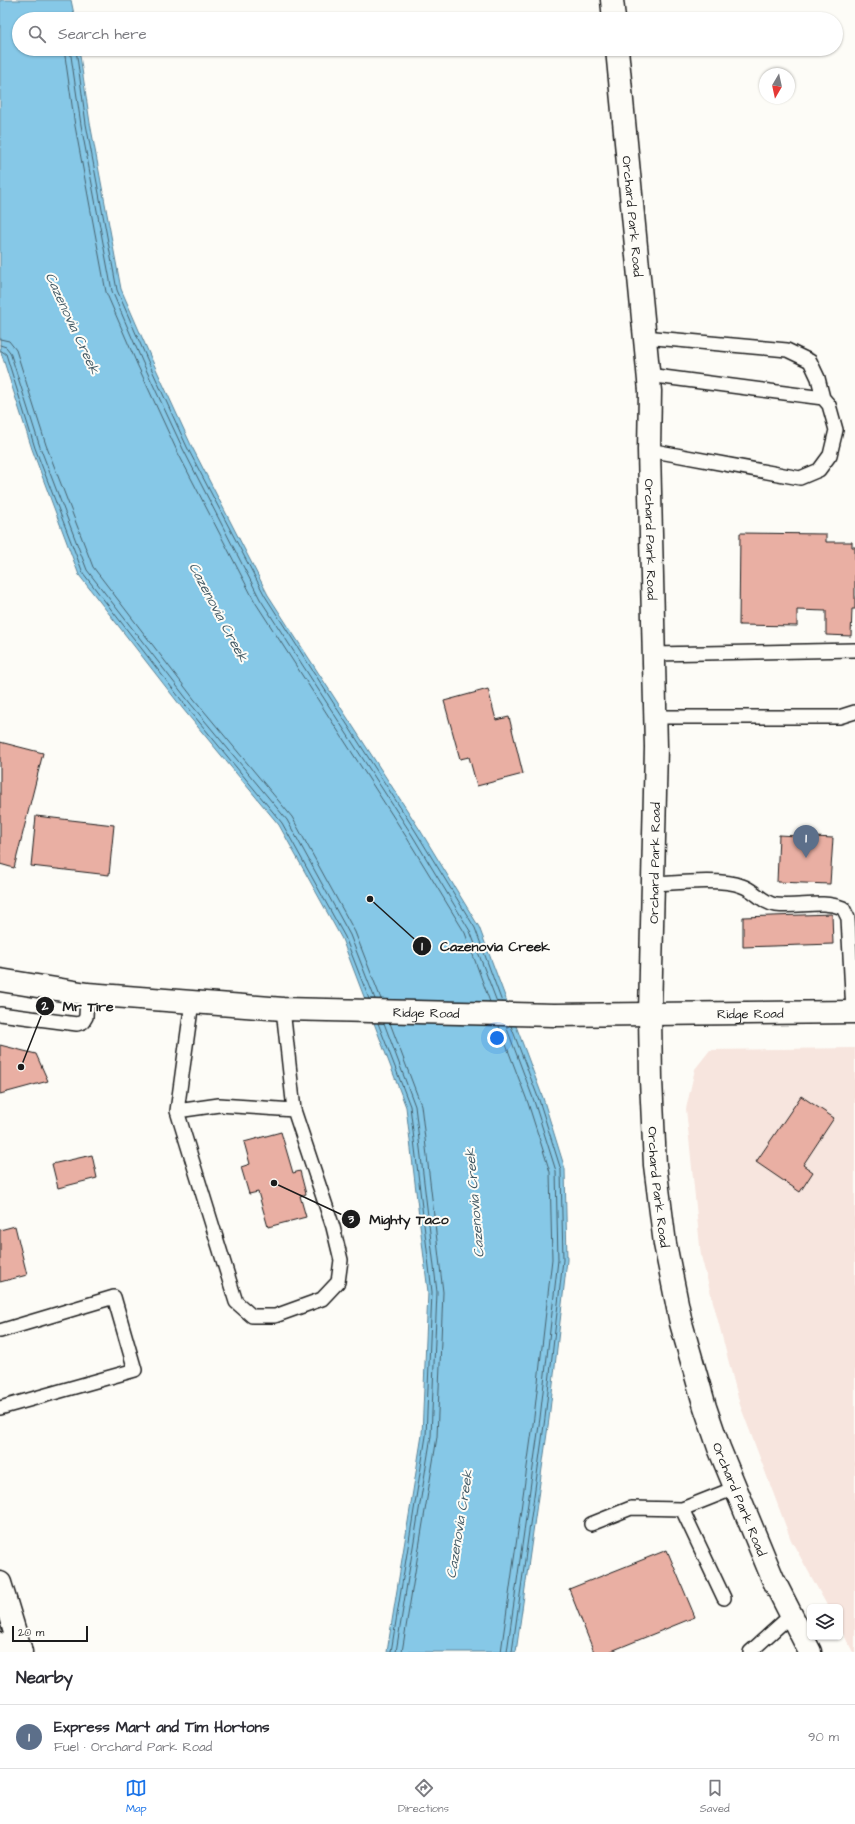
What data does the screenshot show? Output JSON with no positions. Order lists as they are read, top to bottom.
{
  "streets": {
    "main road": ["Orchard Park Road", "Ridge Road"]
  },
  "crossings": [
    ["Orchard Park Road", "Ridge Road"]
  ],
  "water": ["Cazenovia Creek"],
  "places": ["Cazenovia Creek", "Mr Tire", "Mighty Taco"],
  "scale_bar": "20 m",
  "north": "bottom",
  "page": {
    "search": "Search here",
    "pins": "1",
    "scale": "20 m",
    "heading": "Nearby",
    "list": [
      {
        "mark": "1",
        "name": "Express Mart and Tim Hortons",
        "note": "Fuel · Orchard Park Road",
        "value": "90 m"
      }
    ],
    "nav": ["Map", "Directions", "Saved"]
  }
}
